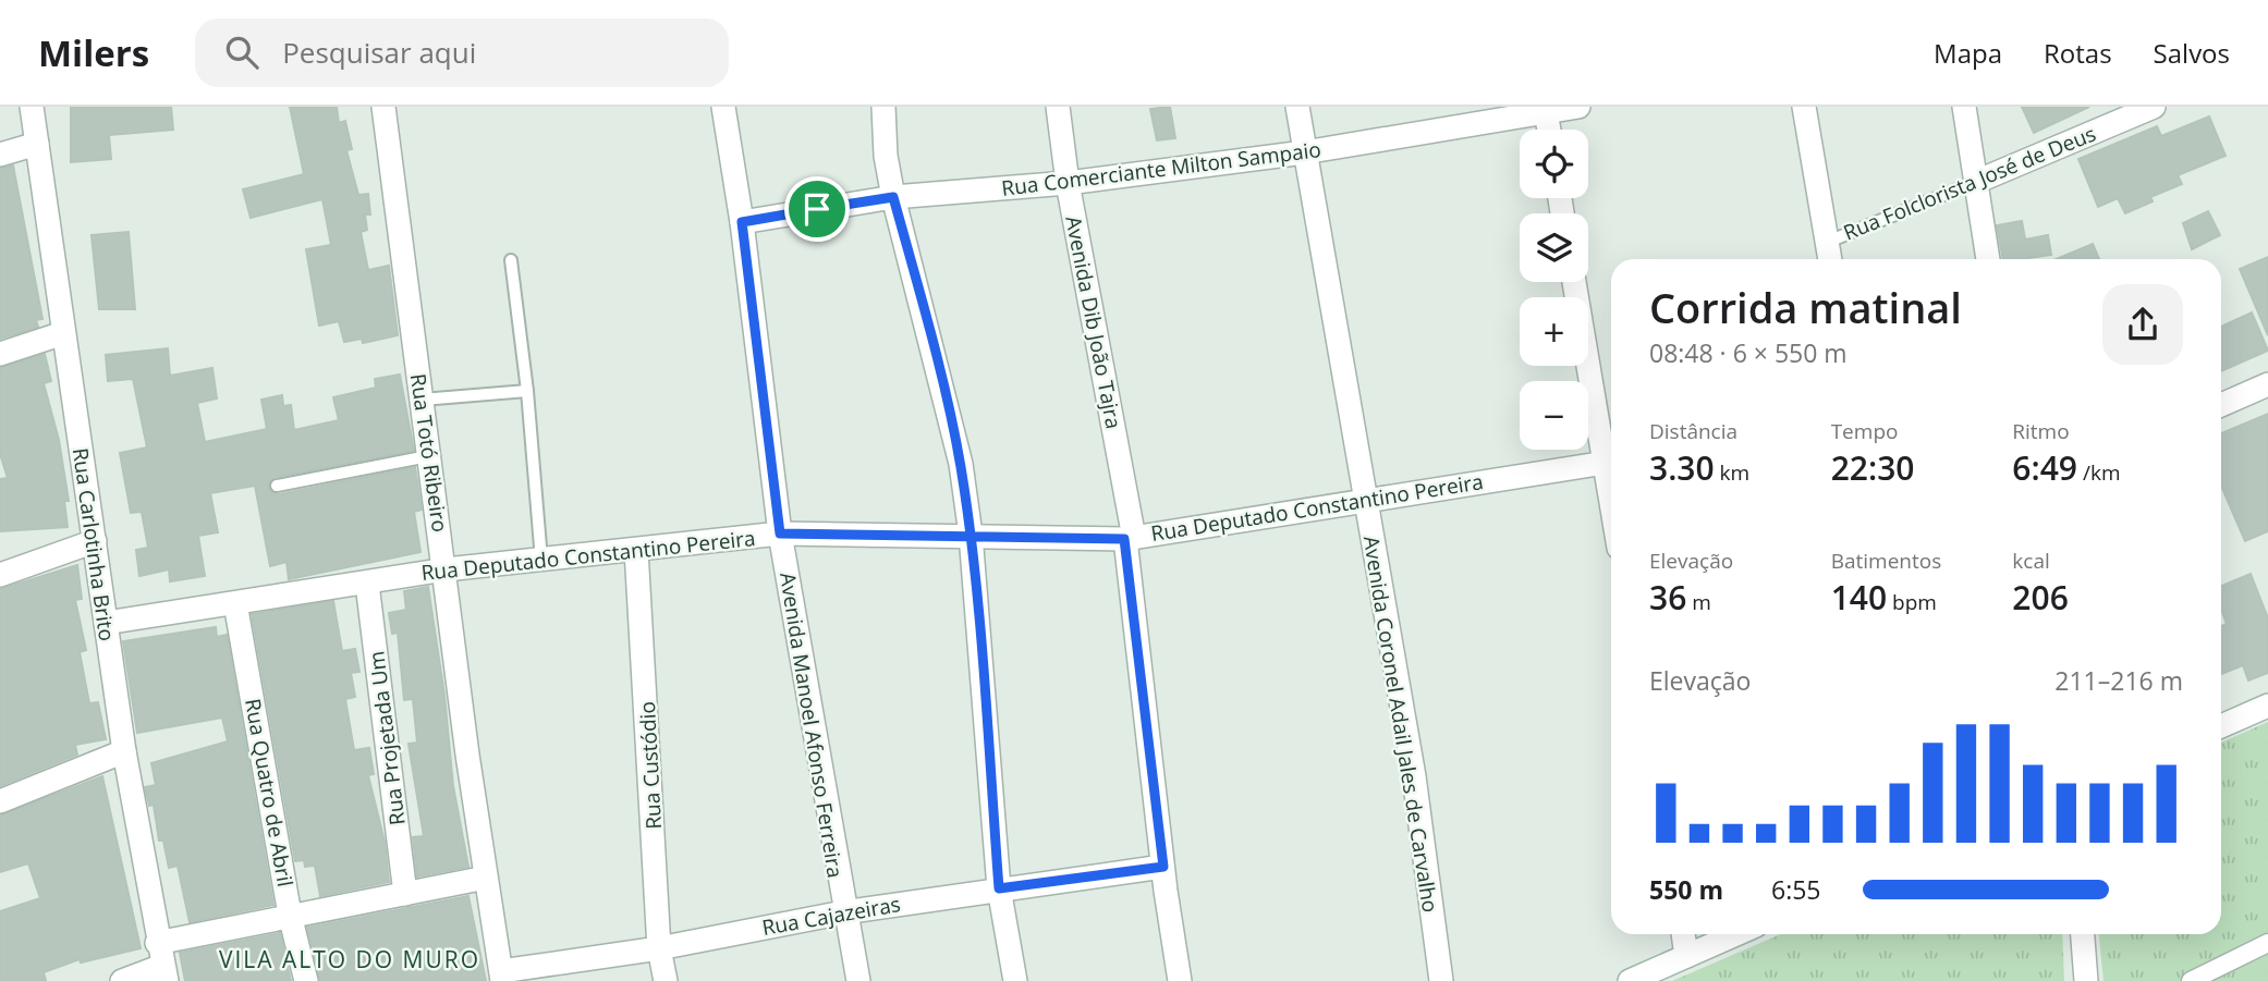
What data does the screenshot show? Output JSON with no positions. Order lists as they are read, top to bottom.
{
  "streets": {
    "street": [
      "Rua Comerciante Milton Sampaio",
      "Rua Folclorista José de Deus",
      "Avenida Dib João Tajra",
      "Rua Totó Ribeiro",
      "Rua Deputado Constantino Pereira",
      "Rua Carlotinha Brito",
      "Avenida Coronel Adail Jales de Carvalho",
      "Avenida Manoel Afonso Ferreira",
      "Rua Projetada Um",
      "Rua Custódio",
      "Rua Quatro de Abril",
      "Rua Cajazeiras"
    ]
  },
  "crossings": [
    ["Rua Comerciante Milton Sampaio", "Avenida Dib João Tajra"],
    ["Rua Comerciante Milton Sampaio", "Avenida Coronel Adail Jales de Carvalho"],
    ["Rua Comerciante Milton Sampaio", "Avenida Manoel Afonso Ferreira"],
    ["Avenida Dib João Tajra", "Rua Deputado Constantino Pereira"],
    ["Avenida Dib João Tajra", "Rua Cajazeiras"],
    ["Rua Totó Ribeiro", "Rua Deputado Constantino Pereira"],
    ["Rua Totó Ribeiro", "Rua Cajazeiras"],
    ["Rua Deputado Constantino Pereira", "Rua Carlotinha Brito"],
    ["Rua Deputado Constantino Pereira", "Avenida Coronel Adail Jales de Carvalho"],
    ["Rua Deputado Constantino Pereira", "Avenida Manoel Afonso Ferreira"],
    ["Rua Deputado Constantino Pereira", "Rua Projetada Um"],
    ["Rua Deputado Constantino Pereira", "Rua Custódio"],
    ["Rua Deputado Constantino Pereira", "Rua Quatro de Abril"],
    ["Avenida Manoel Afonso Ferreira", "Rua Cajazeiras"],
    ["Rua Custódio", "Rua Cajazeiras"]
  ],
  "districts": ["VILA ALTO DO MURO"],
  "page": {
    "header": "Milers",
    "search": "Pesquisar aqui",
    "nav": ["Mapa", "Rotas", "Salvos"],
    "map_buttons": ["+", "−"],
    "heading": ["Corrida matinal", "08:48 · 6 × 550 m"],
    "stats": [
      ["Distância", "3.30 km"],
      ["Tempo", "22:30"],
      ["Ritmo", "6:49 /km"],
      ["Elevação", "36 m"],
      ["Batimentos", "140 bpm"],
      ["kcal", "206"]
    ],
    "chart": ["Elevação", "211–216 m"],
    "list": [
      {
        "name": "550 m",
        "note": "6:55"
      }
    ]
  }
}
